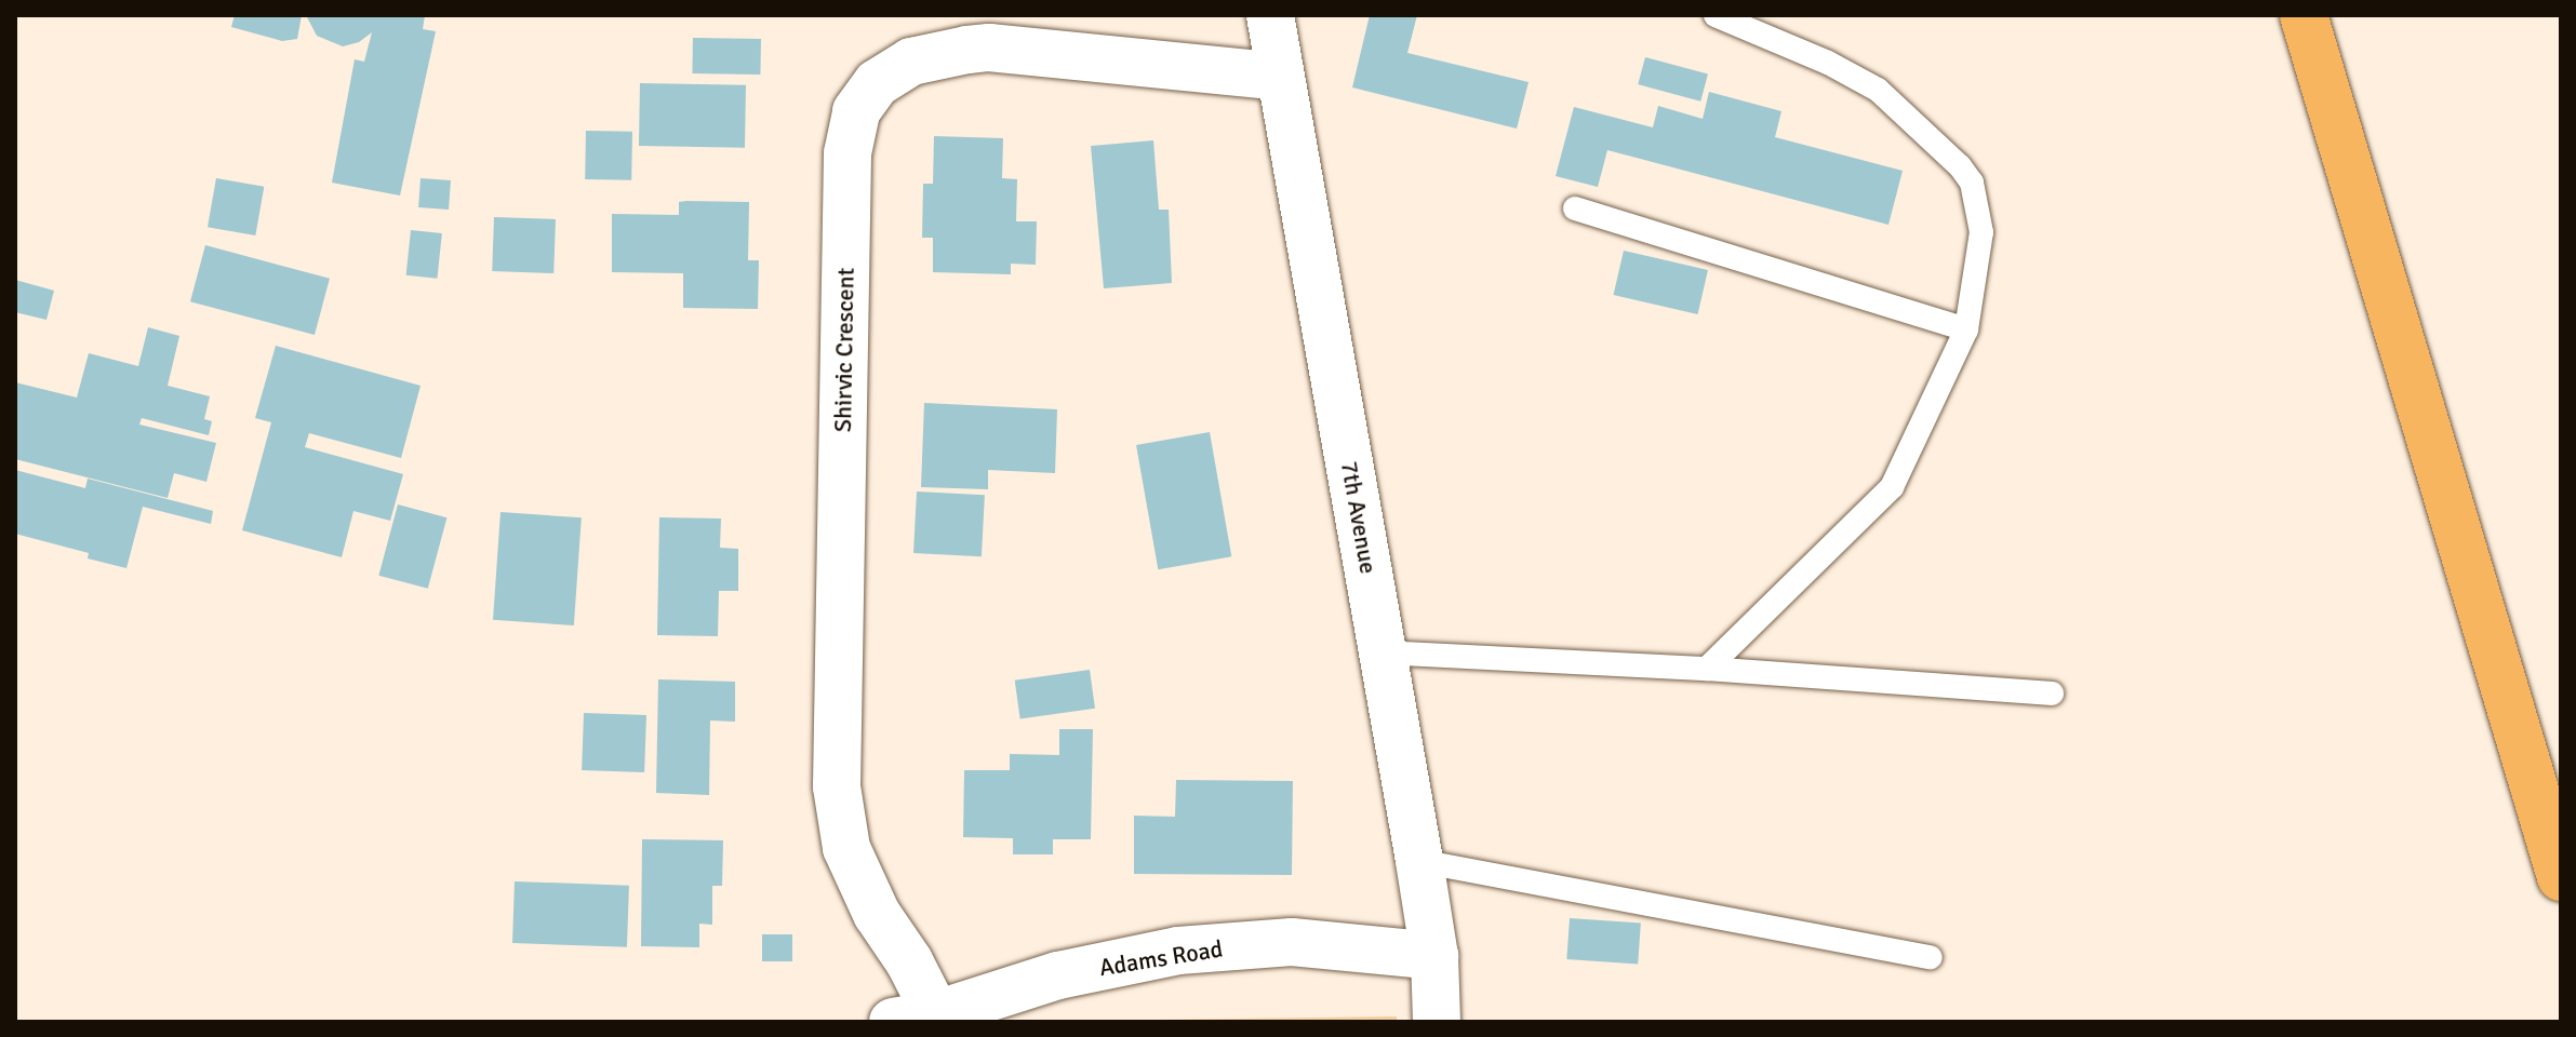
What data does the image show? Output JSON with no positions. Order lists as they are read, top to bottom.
{
  "streets": {
    "street": ["Shirvic Crescent", "7th Avenue", "Adams Road"]
  },
  "crossings": [
    ["Shirvic Crescent", "7th Avenue"],
    ["Shirvic Crescent", "Adams Road"],
    ["7th Avenue", "Adams Road"]
  ]
}
